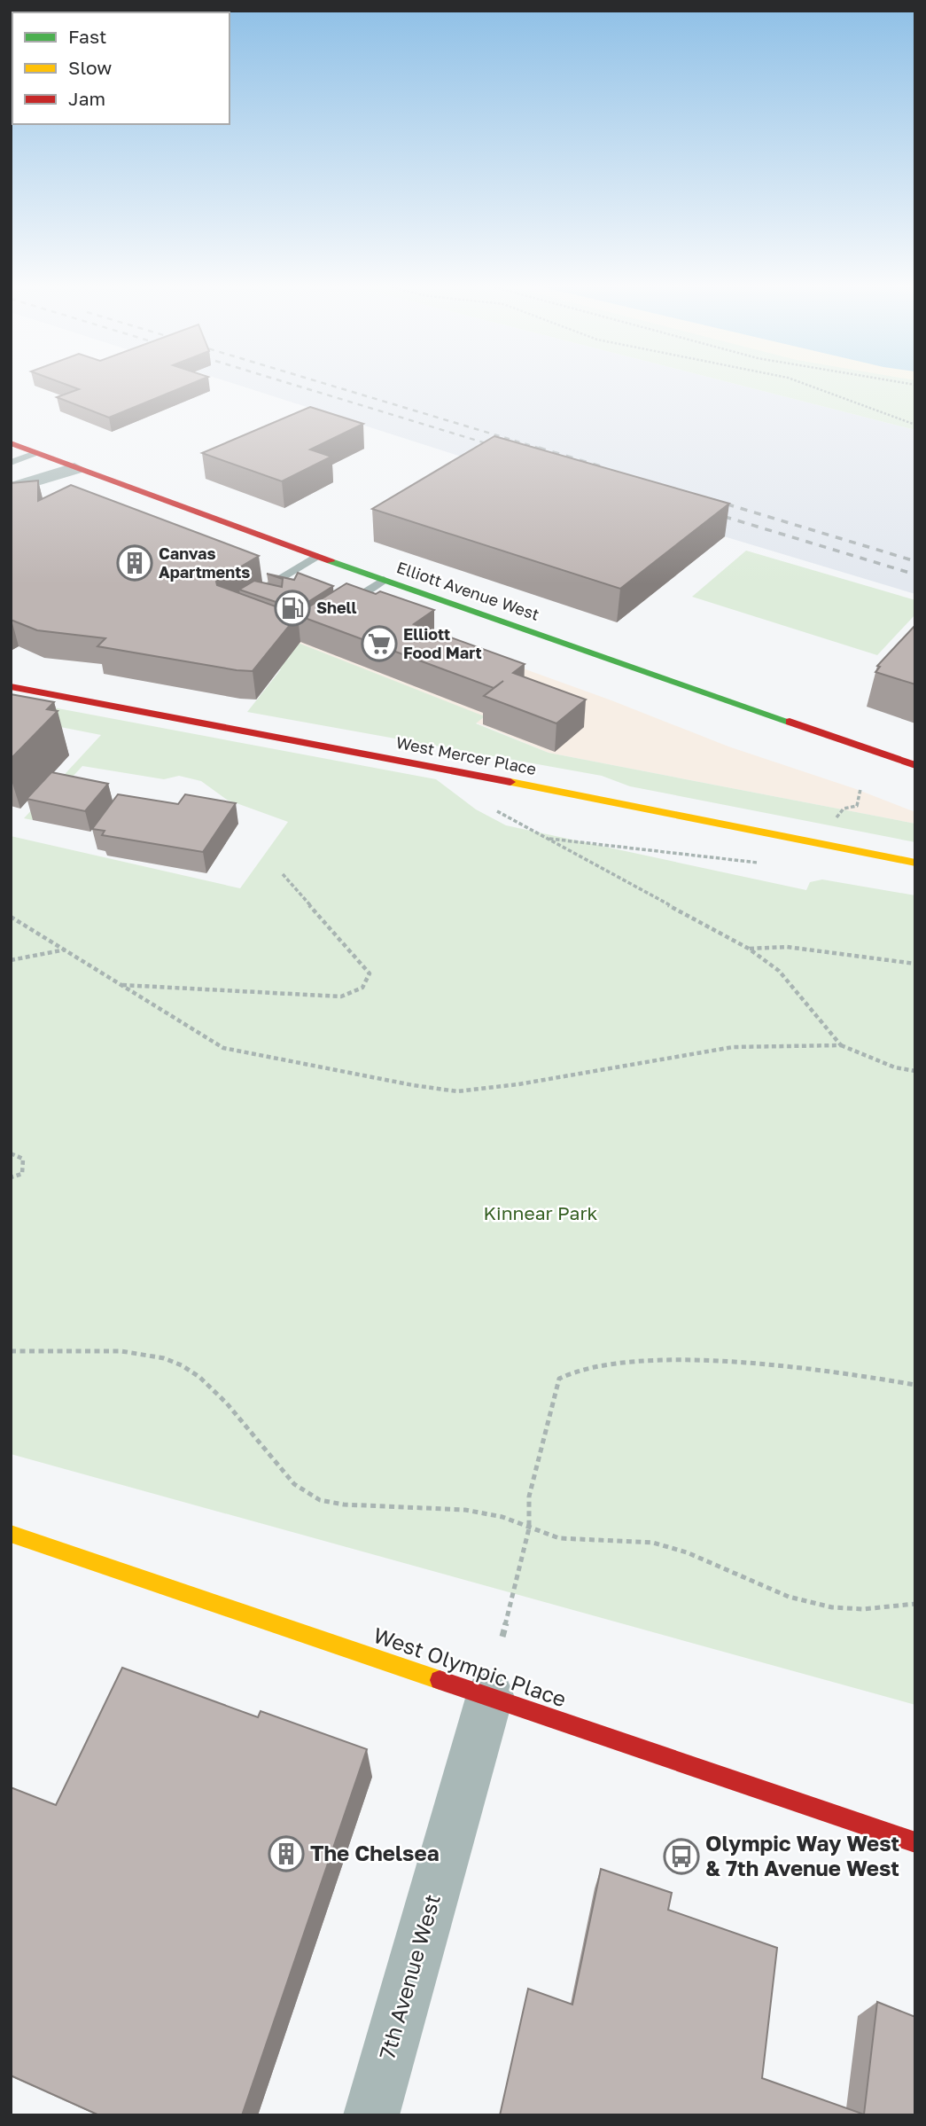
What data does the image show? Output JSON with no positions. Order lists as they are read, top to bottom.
{
  "streets": {
    "main road": ["Elliott Avenue West", "West Mercer Place", "West Olympic Place"],
    "street": ["7th Avenue West"]
  },
  "crossings": [
    ["West Olympic Place", "7th Avenue West"]
  ],
  "parks": ["Kinnear Park"],
  "places": {
    "building": ["Canvas Apartments", "The Chelsea"],
    "fuel station": ["Shell"],
    "supermarket": ["Elliott Food Mart"],
    "bus stop": ["Olympic Way West & 7th Avenue West"]
  },
  "legend": ["Fast", "Slow", "Jam"]
}
